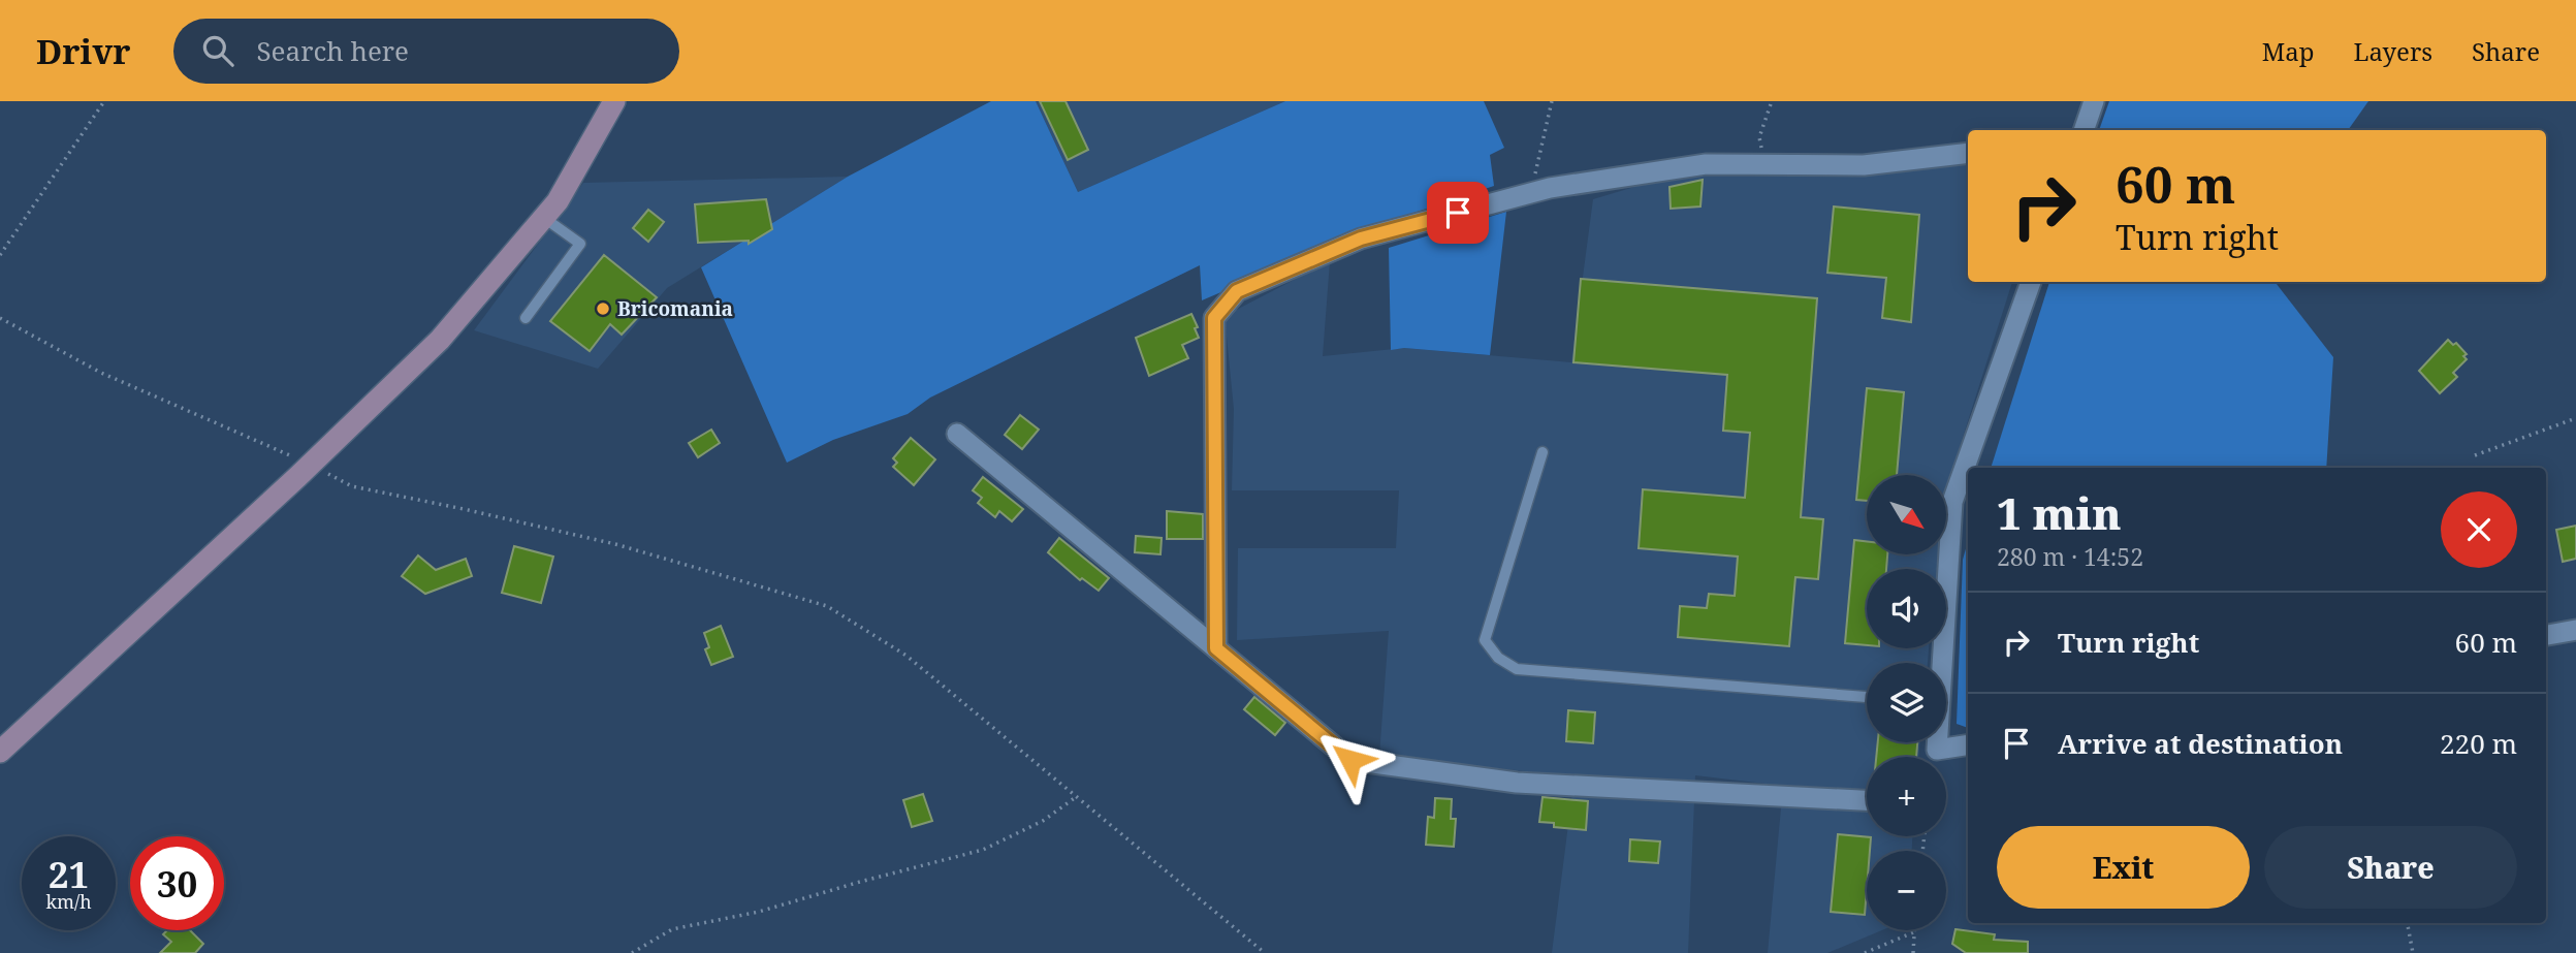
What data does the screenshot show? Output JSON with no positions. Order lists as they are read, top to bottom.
{
  "places": ["Bricomania"],
  "north": "bottom right",
  "page": {
    "header": "Drivr",
    "search": "Search here",
    "nav": ["Map", "Layers", "Share"],
    "turn": ["60 m", "Turn right"],
    "heading": ["1 min", "280 m · 14:52"],
    "map_buttons": ["+", "−"],
    "list": [
      {
        "name": "Turn right",
        "value": "60 m"
      },
      {
        "name": "Arrive at destination",
        "value": "220 m"
      }
    ],
    "buttons": ["Exit", "Share"],
    "speed": "21 km/h",
    "limit": "30"
  }
}
